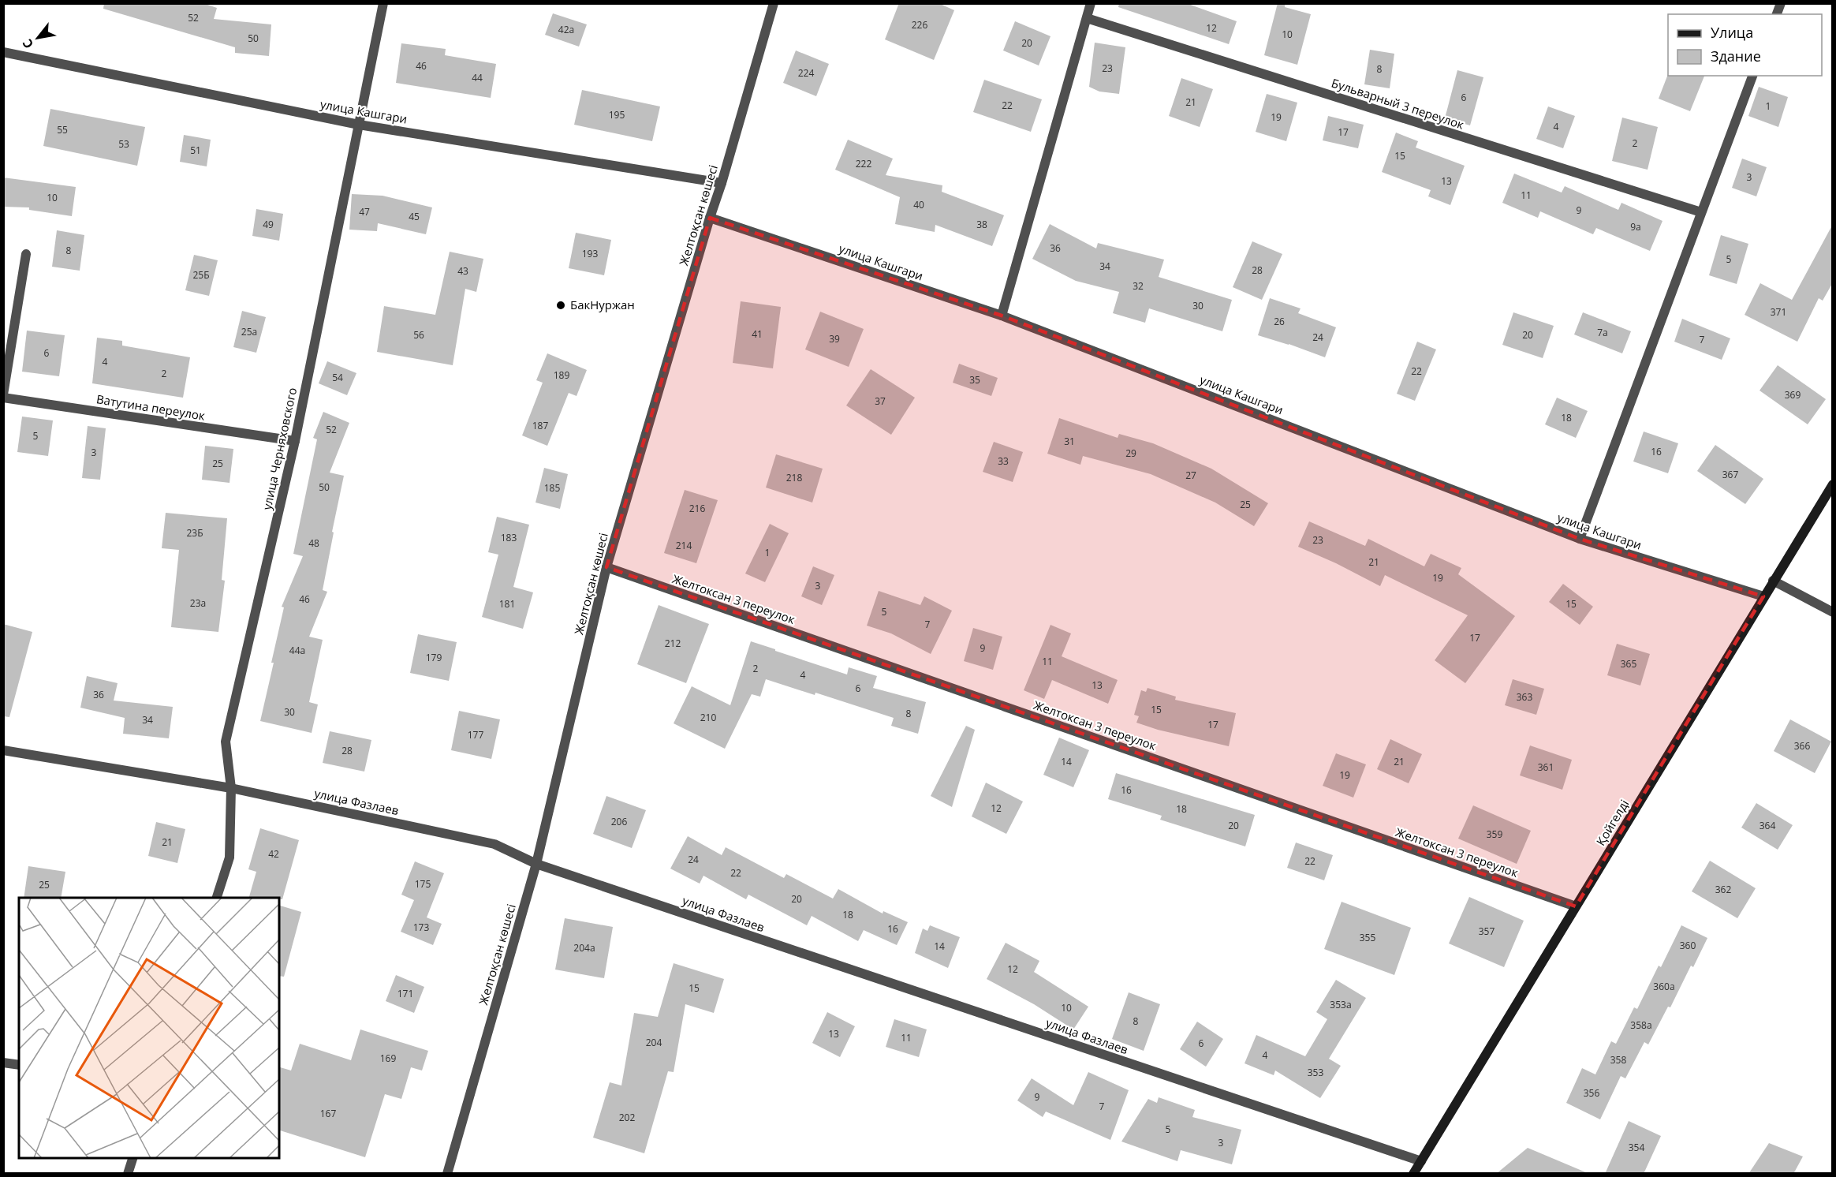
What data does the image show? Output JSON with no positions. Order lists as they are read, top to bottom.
{
  "streets": {
    "street": [
      "Бульварный 3 переулок",
      "улица Кашгари",
      "Желтоқсан көшесі",
      "Ватутина переулок",
      "улица Черняховского",
      "Желтоксан 3 переулок",
      "улица Фазлаев",
      "Қойгелді"
    ]
  },
  "crossings": [
    ["улица Кашгари", "Желтоқсан көшесі"],
    ["улица Кашгари", "улица Черняховского"],
    ["улица Кашгари", "Қойгелді"],
    ["Желтоқсан көшесі", "Желтоксан 3 переулок"],
    ["Желтоқсан көшесі", "улица Фазлаев"],
    ["Ватутина переулок", "улица Черняховского"],
    ["улица Черняховского", "улица Фазлаев"],
    ["Желтоксан 3 переулок", "Қойгелді"],
    ["улица Фазлаев", "Қойгелді"]
  ],
  "places": ["БакНуржан"],
  "house_numbers": [
    "52",
    "226",
    "12",
    "42а",
    "10",
    "50",
    "20",
    "46",
    "23",
    "8",
    "224",
    "44",
    "6",
    "21",
    "22",
    "1",
    "195",
    "19",
    "4",
    "55",
    "17",
    "2",
    "53",
    "51",
    "15",
    "222",
    "3",
    "13",
    "11",
    "10",
    "40",
    "9",
    "47",
    "45",
    "49",
    "38",
    "9а",
    "36",
    "8",
    "193",
    "5",
    "34",
    "28",
    "43",
    "25Б",
    "32",
    "30",
    "371",
    "26",
    "25а",
    "7а",
    "41",
    "56",
    "20",
    "24",
    "39",
    "7",
    "6",
    "4",
    "22",
    "2",
    "189",
    "54",
    "35",
    "369",
    "37",
    "18",
    "187",
    "52",
    "5",
    "31",
    "16",
    "3",
    "29",
    "33",
    "25",
    "367",
    "27",
    "218",
    "50",
    "185",
    "25",
    "216",
    "23Б",
    "183",
    "23",
    "48",
    "214",
    "1",
    "21",
    "19",
    "3",
    "46",
    "23а",
    "181",
    "15",
    "5",
    "7",
    "17",
    "212",
    "9",
    "44а",
    "179",
    "11",
    "365",
    "2",
    "4",
    "13",
    "6",
    "36",
    "363",
    "15",
    "30",
    "8",
    "210",
    "34",
    "17",
    "177",
    "366",
    "28",
    "14",
    "21",
    "361",
    "19",
    "16",
    "12",
    "18",
    "206",
    "20",
    "364",
    "359",
    "21",
    "42",
    "24",
    "22",
    "22",
    "175",
    "25",
    "362",
    "20",
    "18",
    "173",
    "16",
    "357",
    "355",
    "360",
    "14",
    "204а",
    "12",
    "360а",
    "15",
    "171",
    "353а",
    "10",
    "8",
    "358а",
    "13",
    "11",
    "204",
    "6",
    "4",
    "169",
    "358",
    "353",
    "356",
    "9",
    "7",
    "167",
    "202",
    "5",
    "3",
    "354"
  ],
  "legend": ["Улица", "Здание"],
  "north": "bottom left"
}
